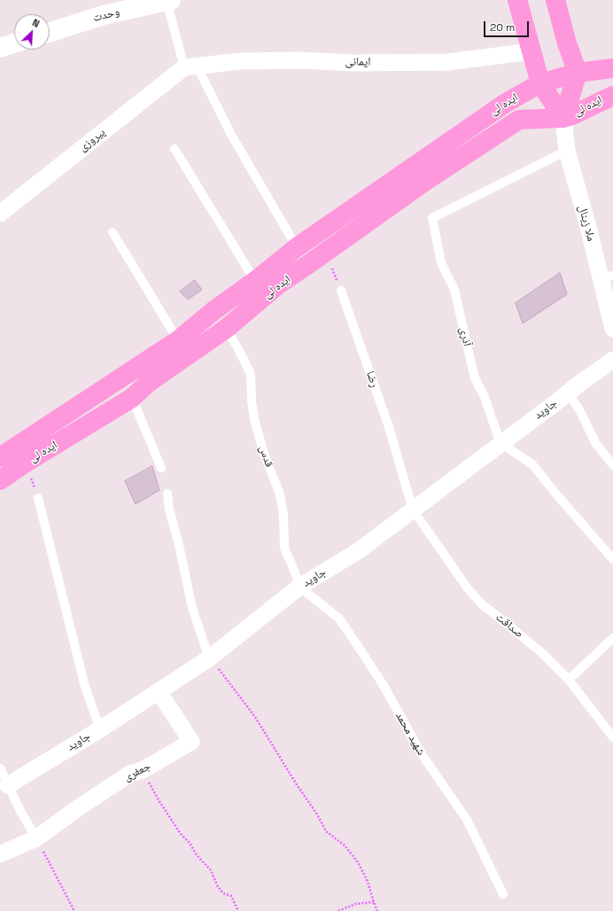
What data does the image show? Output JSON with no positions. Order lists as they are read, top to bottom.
{
  "streets": {
    "main road": ["ایده لى", "ایده لی"],
    "street": [
      "وحدت",
      "ایمانی",
      "پیروزی",
      "ملا زینال",
      "جاوید",
      "جعفری"
    ],
    "lane": [
      "آذری",
      "رضا",
      "قدس",
      "صداقت",
      "شهید محمد"
    ]
  },
  "crossings": [
    ["ایمانی", "پیروزی"],
    ["ایده لى", "ایده لی"],
    ["ایده لى", "ملا زینال"],
    ["ایده لى", "قدس"],
    ["ایده لی", "ملا زینال"],
    ["ملا زینال", "آذری"],
    ["آذری", "جاوید"],
    ["رضا", "جاوید"],
    ["رضا", "صداقت"],
    ["جاوید", "قدس"],
    ["جاوید", "صداقت"],
    ["جاوید", "شهید محمد"],
    ["جاوید", "جعفری"],
    ["قدس", "شهید محمد"]
  ],
  "scale_bar": "20 m",
  "north": "top right"
}
